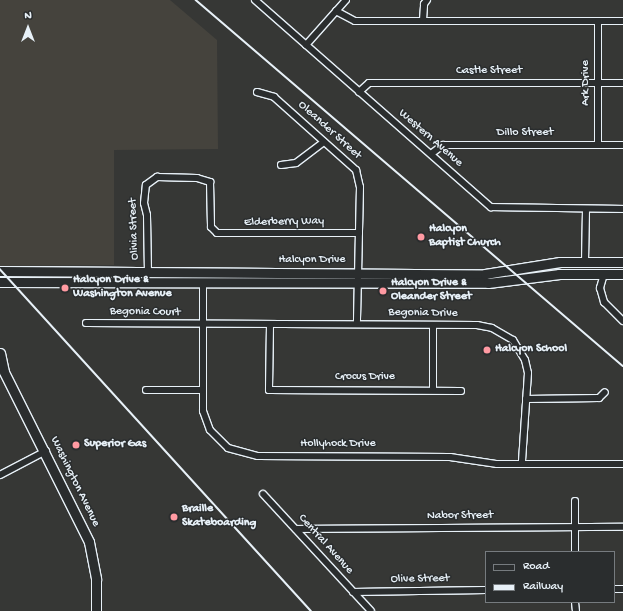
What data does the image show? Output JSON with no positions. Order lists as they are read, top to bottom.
{
  "streets": {
    "main road": ["Halcyon Drive", "Washington Avenue"],
    "street": [
      "Castle Street",
      "Ark Drive",
      "Oleander Street",
      "Dillo Street",
      "Western Avenue",
      "Elderberry Way",
      "Olivia Street",
      "Begonia Court",
      "Begonia Drive",
      "Crocus Drive",
      "Hollyhock Drive",
      "Nabor Street",
      "Central Avenue",
      "Olive Street"
    ]
  },
  "crossings": [
    ["Castle Street", "Ark Drive"],
    ["Castle Street", "Western Avenue"],
    ["Ark Drive", "Dillo Street"],
    ["Oleander Street", "Elderberry Way"],
    ["Oleander Street", "Halcyon Drive"],
    ["Oleander Street", "Begonia Drive"],
    ["Dillo Street", "Western Avenue"],
    ["Elderberry Way", "Olivia Street"],
    ["Olivia Street", "Halcyon Drive"],
    ["Halcyon Drive", "Hollyhock Drive"],
    ["Begonia Court", "Begonia Drive"],
    ["Begonia Court", "Hollyhock Drive"],
    ["Begonia Drive", "Crocus Drive"],
    ["Begonia Drive", "Hollyhock Drive"],
    ["Nabor Street", "Central Avenue"],
    ["Central Avenue", "Olive Street"]
  ],
  "places": [
    "Halcyon Baptist Church",
    "Halcyon Drive & Washington Avenue",
    "Halcyon Drive & Oleander Street",
    "Halcyon School",
    "Superior Gas",
    "Braille Skateboarding"
  ],
  "legend": ["Road", "Railway"],
  "north": "top"
}
